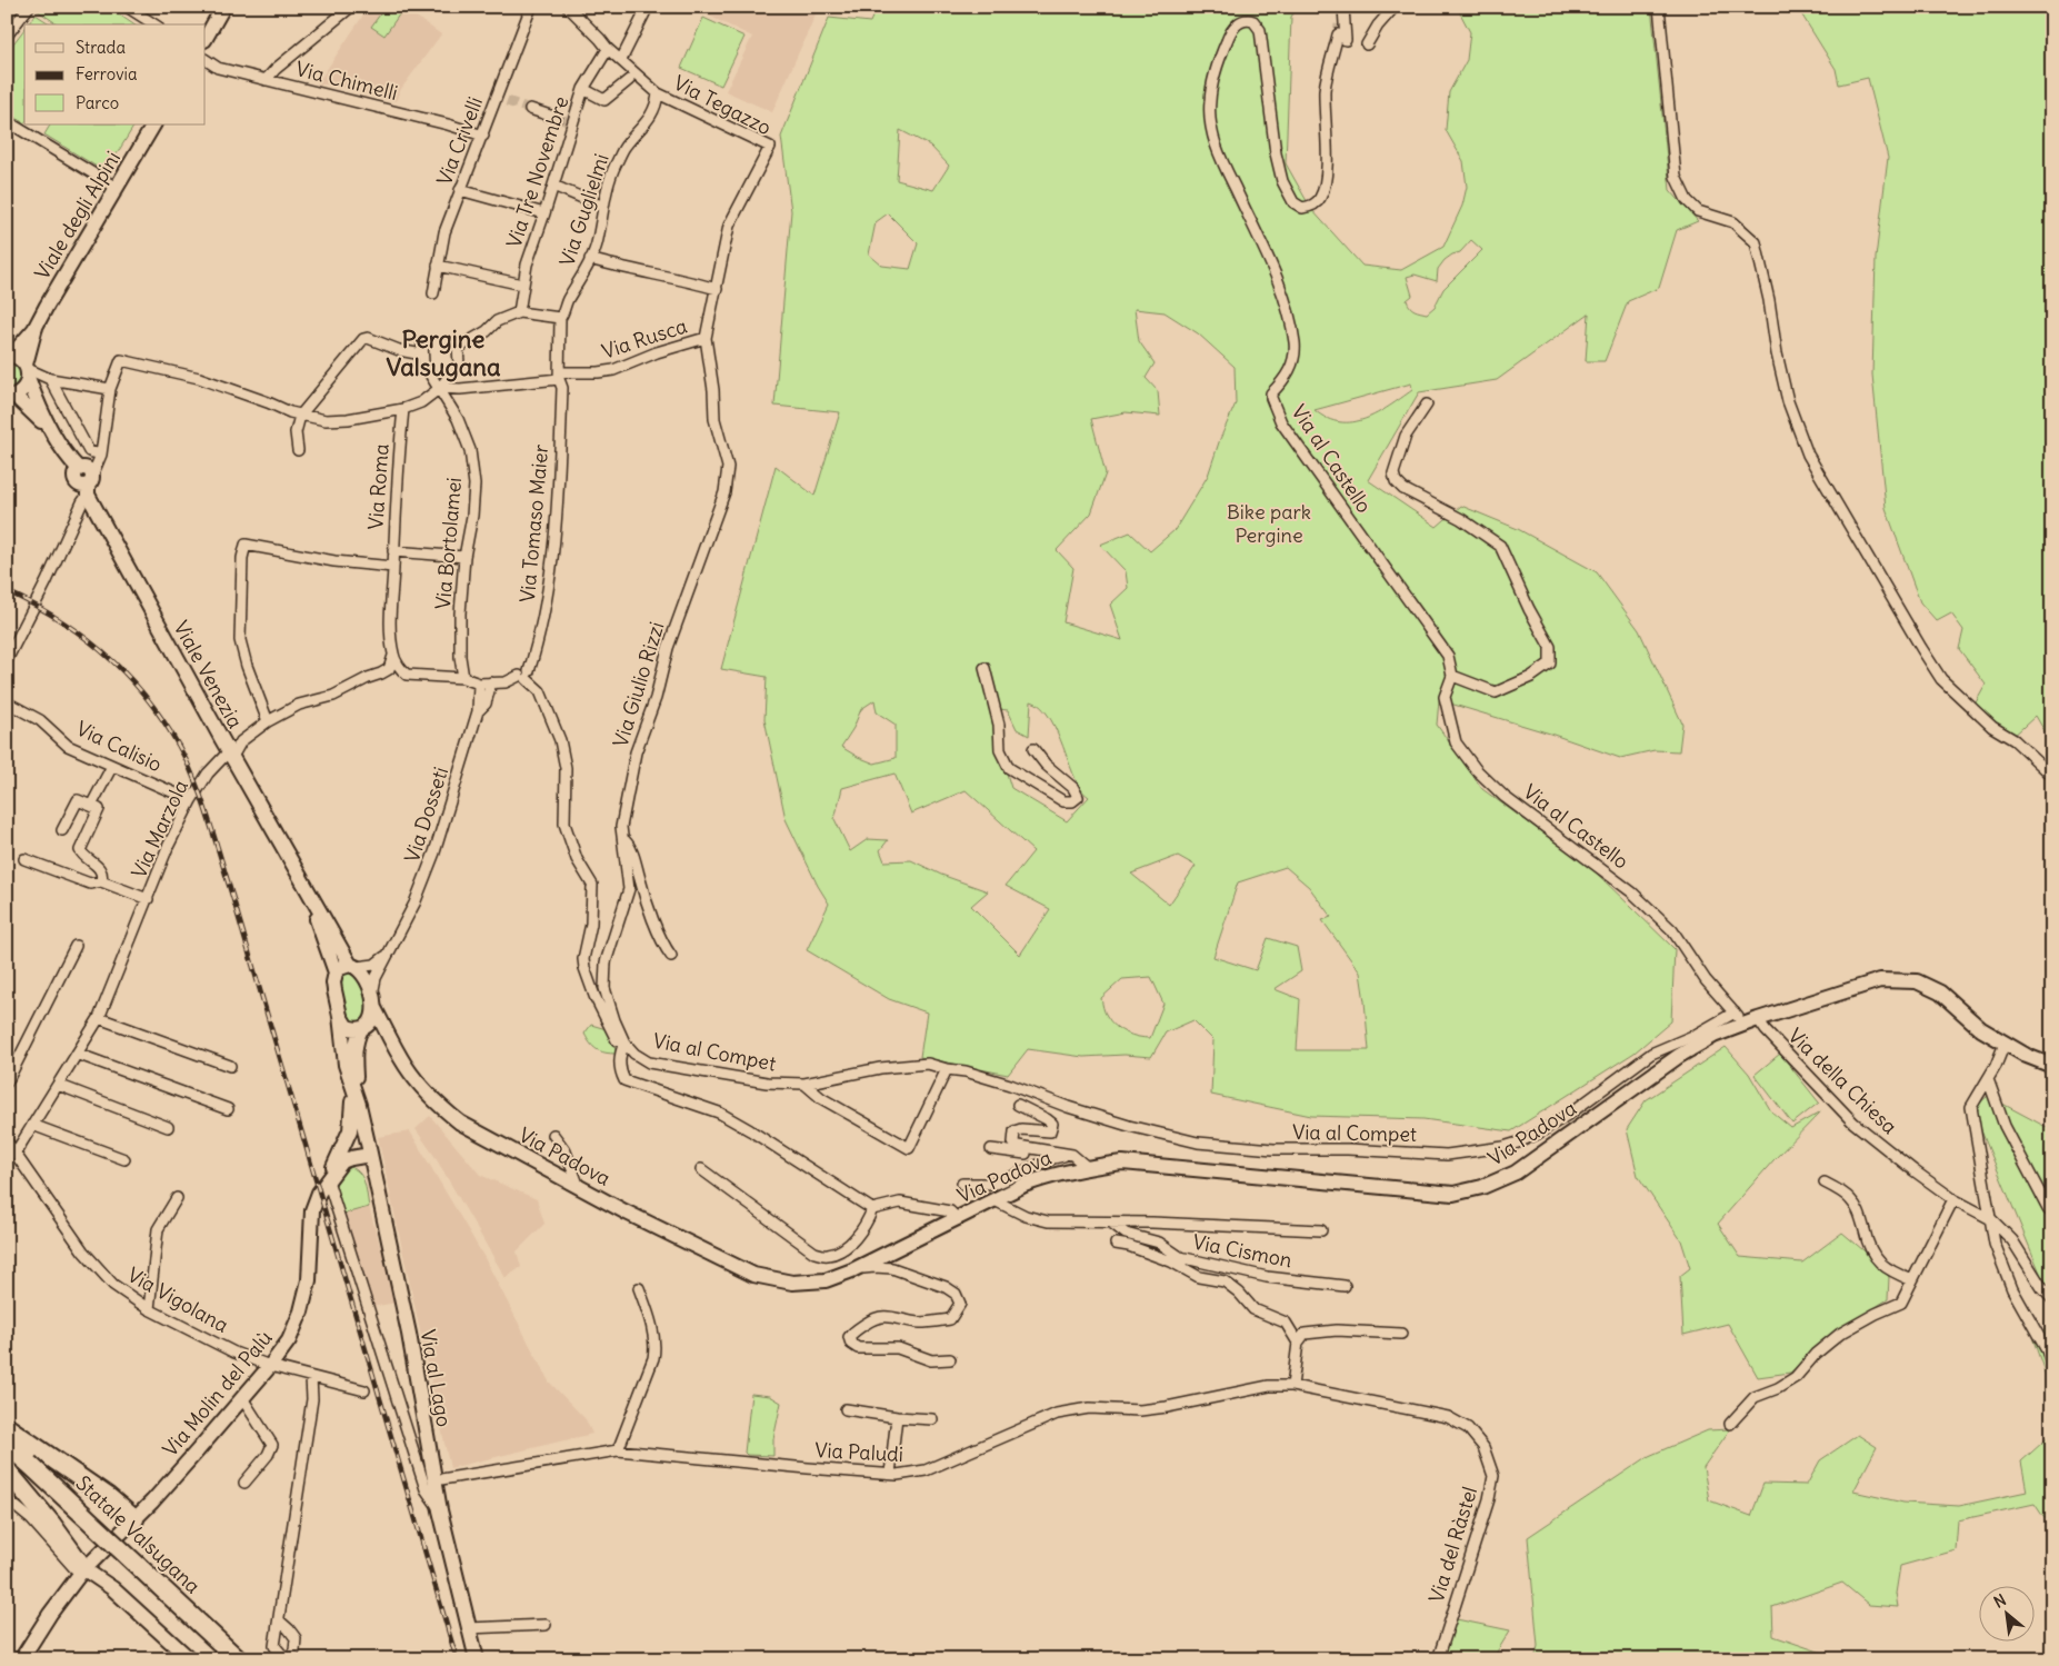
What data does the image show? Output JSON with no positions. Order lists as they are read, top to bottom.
{
  "streets": {
    "highway": ["Statale Valsugana"],
    "main road": [
      "Viale degli Alpini",
      "Viale Venezia",
      "Via Padova",
      "Via al Lago",
      "Via Molin del Palù"
    ],
    "street": [
      "Via Chimelli",
      "Via Tegazzo",
      "Via Crivelli",
      "Via Tre Novembre",
      "Via Guglielmi",
      "Via Rusca",
      "Via al Castello",
      "Via Roma",
      "Via Tomaso Maier",
      "Via Bortolamei",
      "Via Giulio Rizzi",
      "Via Calisio",
      "Via Dosseti",
      "Via Marzola",
      "Via al Compet",
      "Via della Chiesa",
      "Via Cismon",
      "Via Vigolana",
      "Via Paludi",
      "Via del Ràstel"
    ]
  },
  "crossings": [
    ["Via Chimelli", "Via Crivelli"],
    ["Via Tegazzo", "Via Tre Novembre"],
    ["Via Tegazzo", "Via Guglielmi"],
    ["Via Tegazzo", "Via Rusca"],
    ["Via Tegazzo", "Via Giulio Rizzi"],
    ["Via Guglielmi", "Via Tomaso Maier"],
    ["Via Rusca", "Via Tomaso Maier"],
    ["Via Rusca", "Via Bortolamei"],
    ["Via Rusca", "Via Giulio Rizzi"],
    ["Via al Castello", "Via al Compet"],
    ["Via al Castello", "Via Padova"],
    ["Via Tomaso Maier", "Via al Compet"],
    ["Viale Venezia", "Via Dosseti"],
    ["Viale Venezia", "Via Marzola"],
    ["Viale Venezia", "Via Padova"],
    ["Viale Venezia", "Via al Lago"],
    ["Via Giulio Rizzi", "Via al Compet"],
    ["Via Calisio", "Via Marzola"],
    ["Via Dosseti", "Via Padova"],
    ["Via Marzola", "Via Vigolana"],
    ["Via al Compet", "Via Padova"],
    ["Via della Chiesa", "Via Padova"],
    ["Via Padova", "Via Cismon"],
    ["Via Vigolana", "Via Molin del Palù"],
    ["Via al Lago", "Via Paludi"],
    ["Via Paludi", "Via del Ràstel"]
  ],
  "districts": ["Pergine Valsugana"],
  "parks": ["Bike park Pergine"],
  "legend": ["Strada", "Ferrovia", "Parco"],
  "north": "top left"
}
